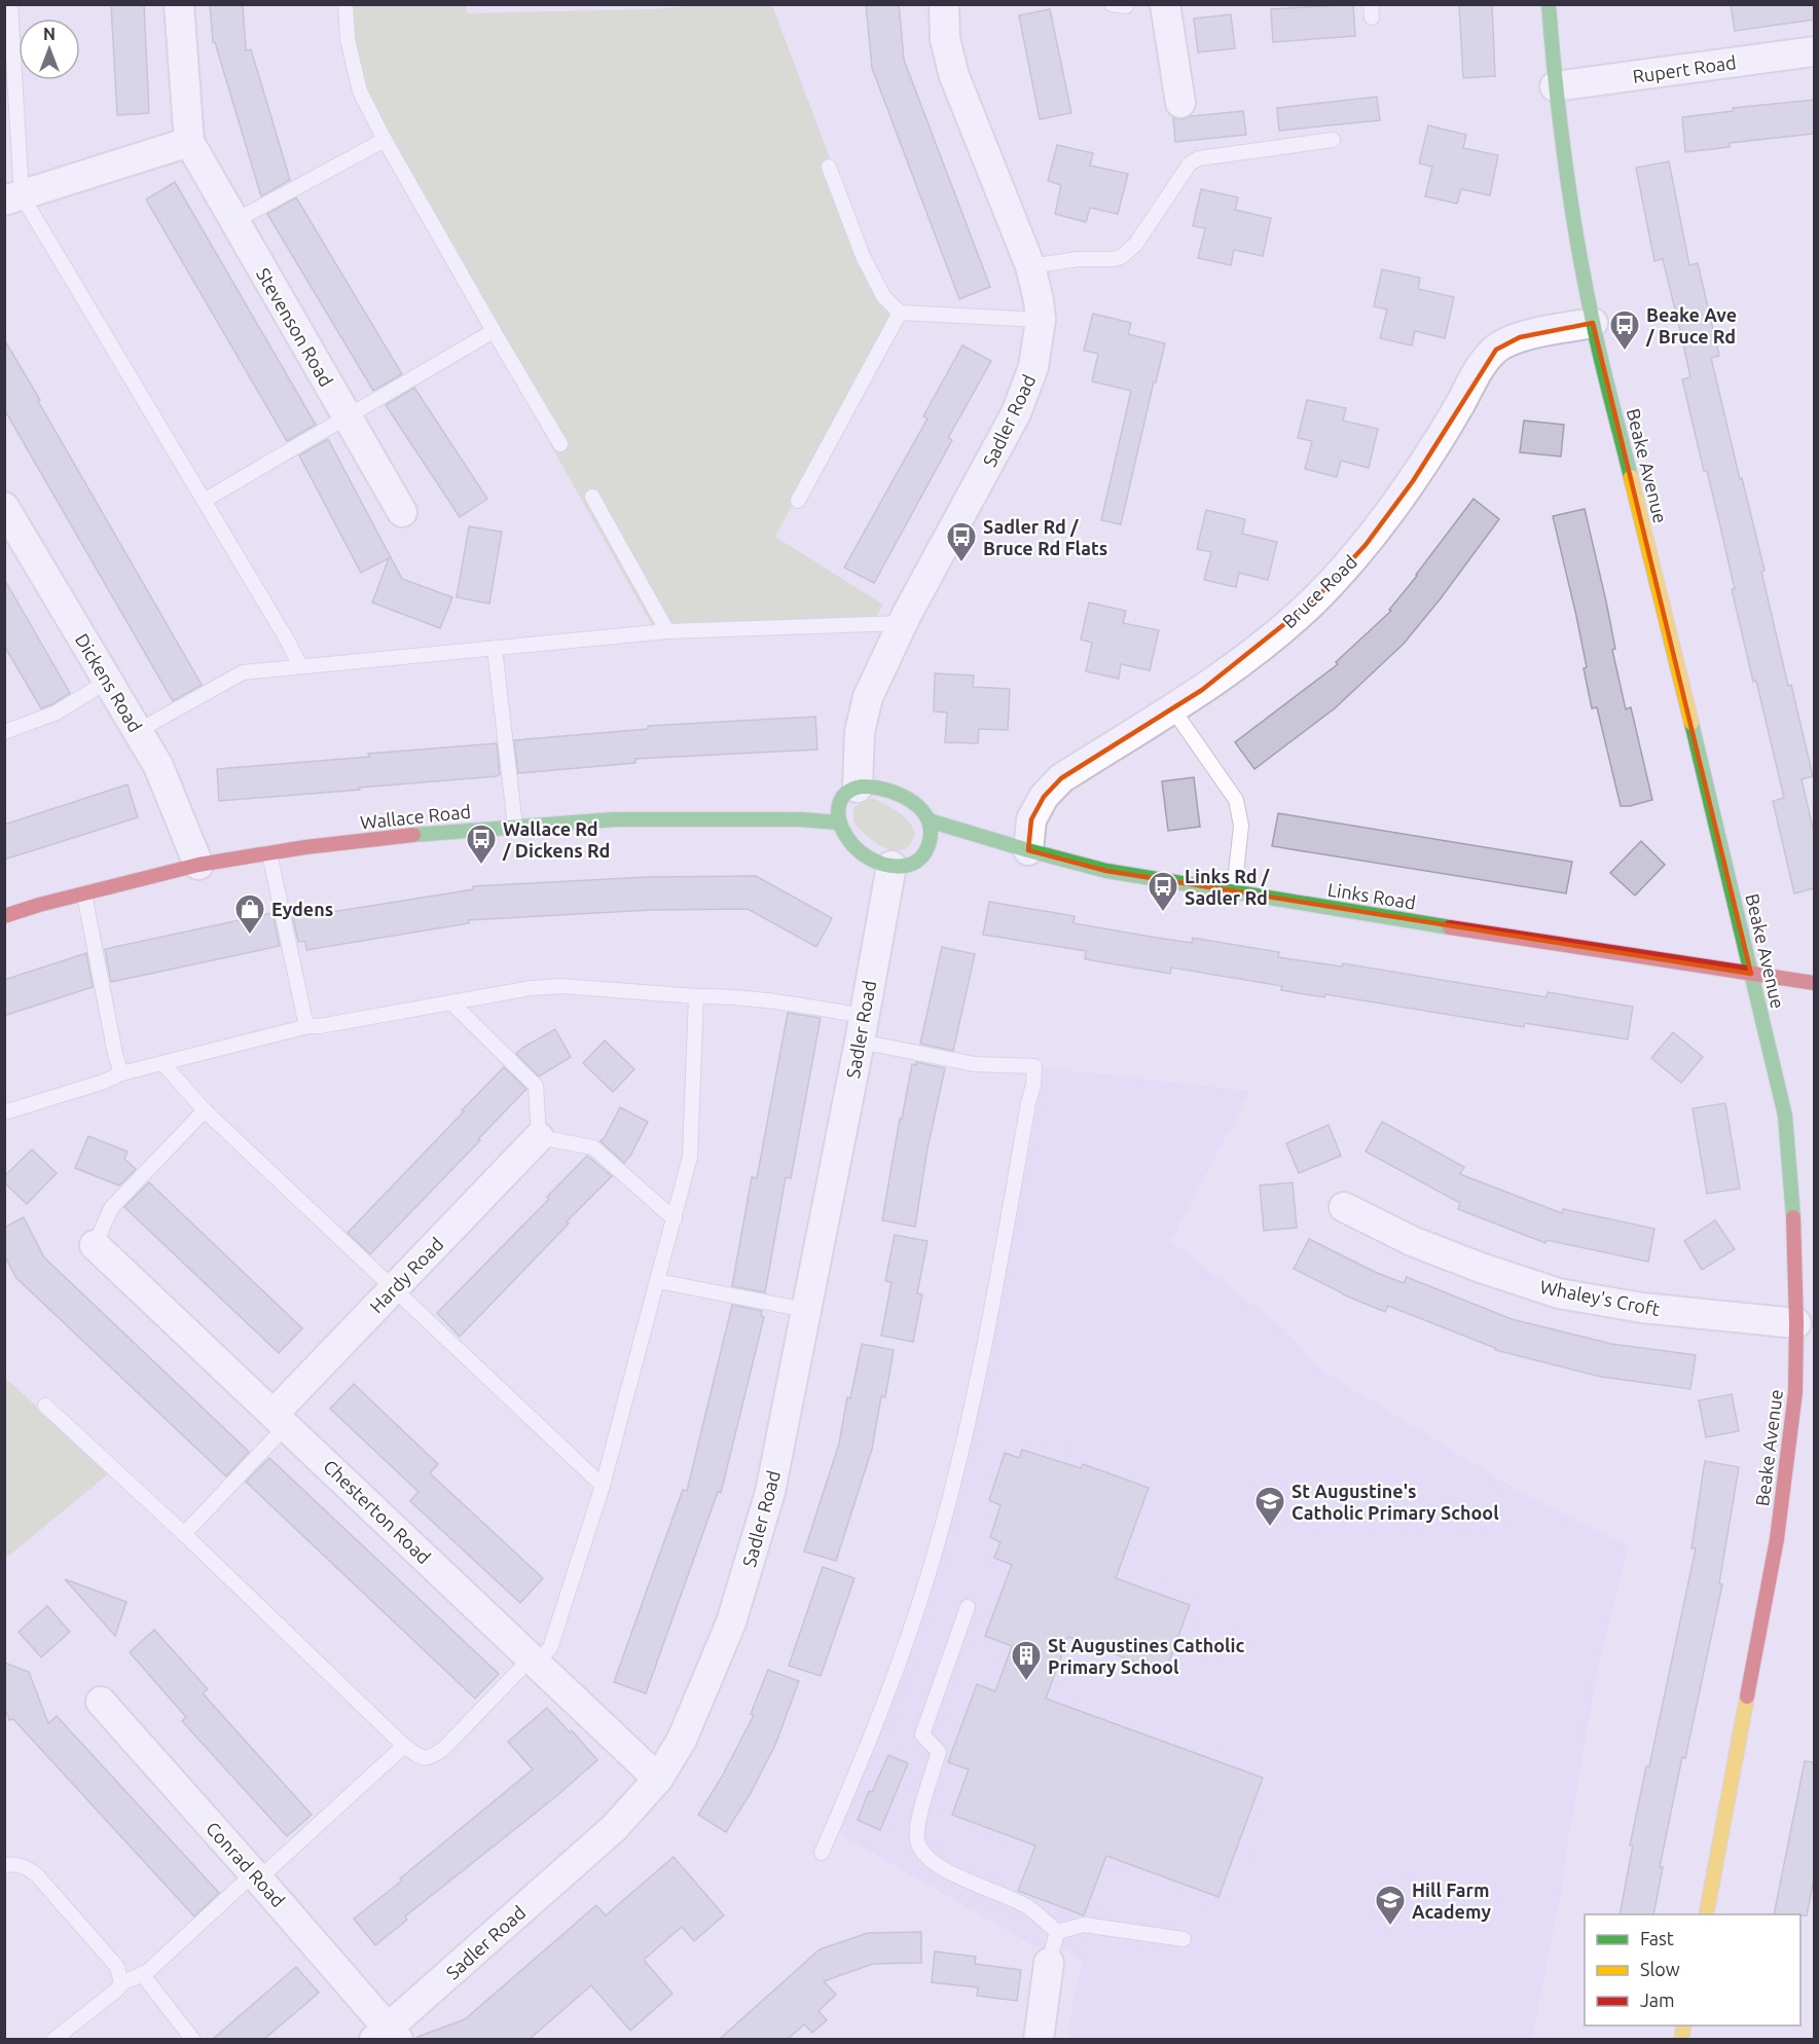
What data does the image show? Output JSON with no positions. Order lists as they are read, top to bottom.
{
  "streets": {
    "street": [
      "Rupert Road",
      "Stevenson Road",
      "Sadler Road",
      "Beake Avenue",
      "Bruce Road",
      "Dickens Road",
      "Wallace Road",
      "Links Road",
      "Hardy Road",
      "Whaley's Croft",
      "Chesterton Road",
      "Conrad Road"
    ]
  },
  "crossings": [
    ["Rupert Road", "Beake Avenue"],
    ["Sadler Road", "Wallace Road"],
    ["Sadler Road", "Links Road"],
    ["Sadler Road", "Chesterton Road"],
    ["Sadler Road", "Conrad Road"],
    ["Beake Avenue", "Bruce Road"],
    ["Beake Avenue", "Links Road"],
    ["Beake Avenue", "Whaley's Croft"],
    ["Bruce Road", "Links Road"],
    ["Dickens Road", "Wallace Road"],
    ["Wallace Road", "Links Road"],
    ["Hardy Road", "Chesterton Road"]
  ],
  "places": {
    "bus stop": [
      "Beake Ave / Bruce Rd",
      "Sadler Rd / Bruce Rd Flats",
      "Wallace Rd / Dickens Rd",
      "Links Rd / Sadler Rd"
    ],
    "shop": ["Eydens"],
    "school or university": ["St Augustine's Catholic Primary School", "Hill Farm Academy"],
    "building": ["St Augustines Catholic Primary School"]
  },
  "legend": ["Fast", "Slow", "Jam"],
  "north": "top"
}
